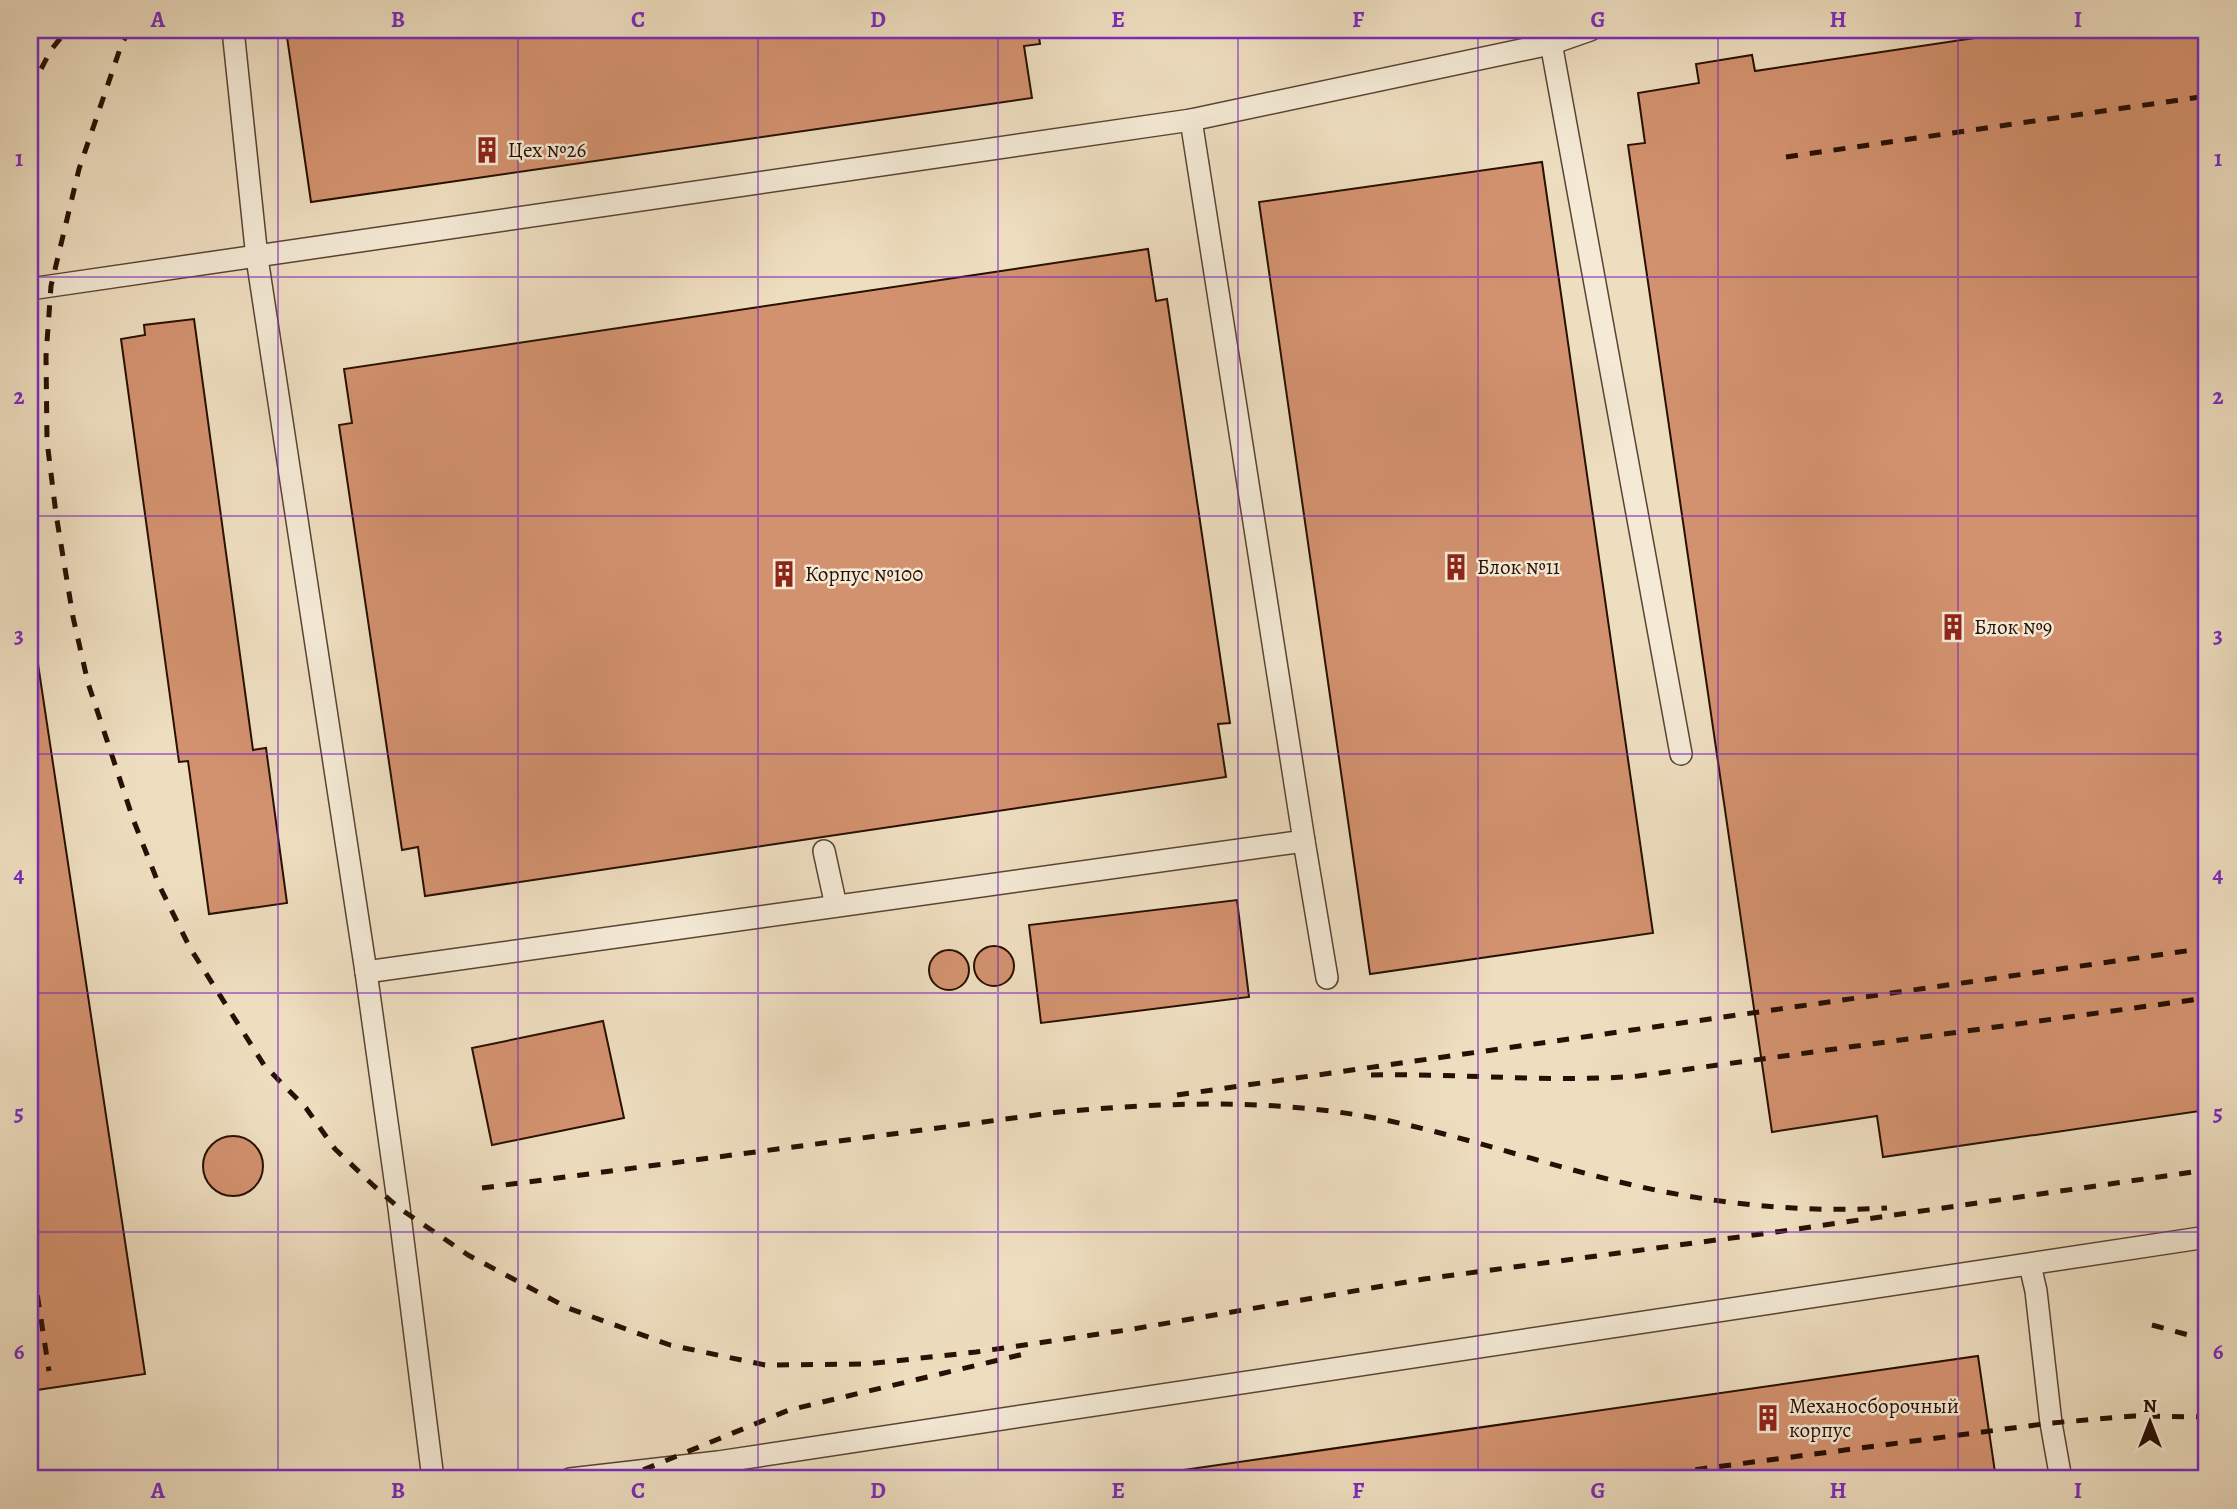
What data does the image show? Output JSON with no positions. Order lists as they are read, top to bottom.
{
  "places": {
    "building": [
      "Цех №26",
      "Блок №11",
      "Корпус №100",
      "Блок №9",
      "Механосборочный корпус"
    ]
  },
  "north": "top",
  "grid": {
    "columns": [
      "A",
      "B",
      "C",
      "D",
      "E",
      "F",
      "G",
      "H",
      "I"
    ],
    "rows": [
      "1",
      "2",
      "3",
      "4",
      "5",
      "6"
    ]
  }
}
